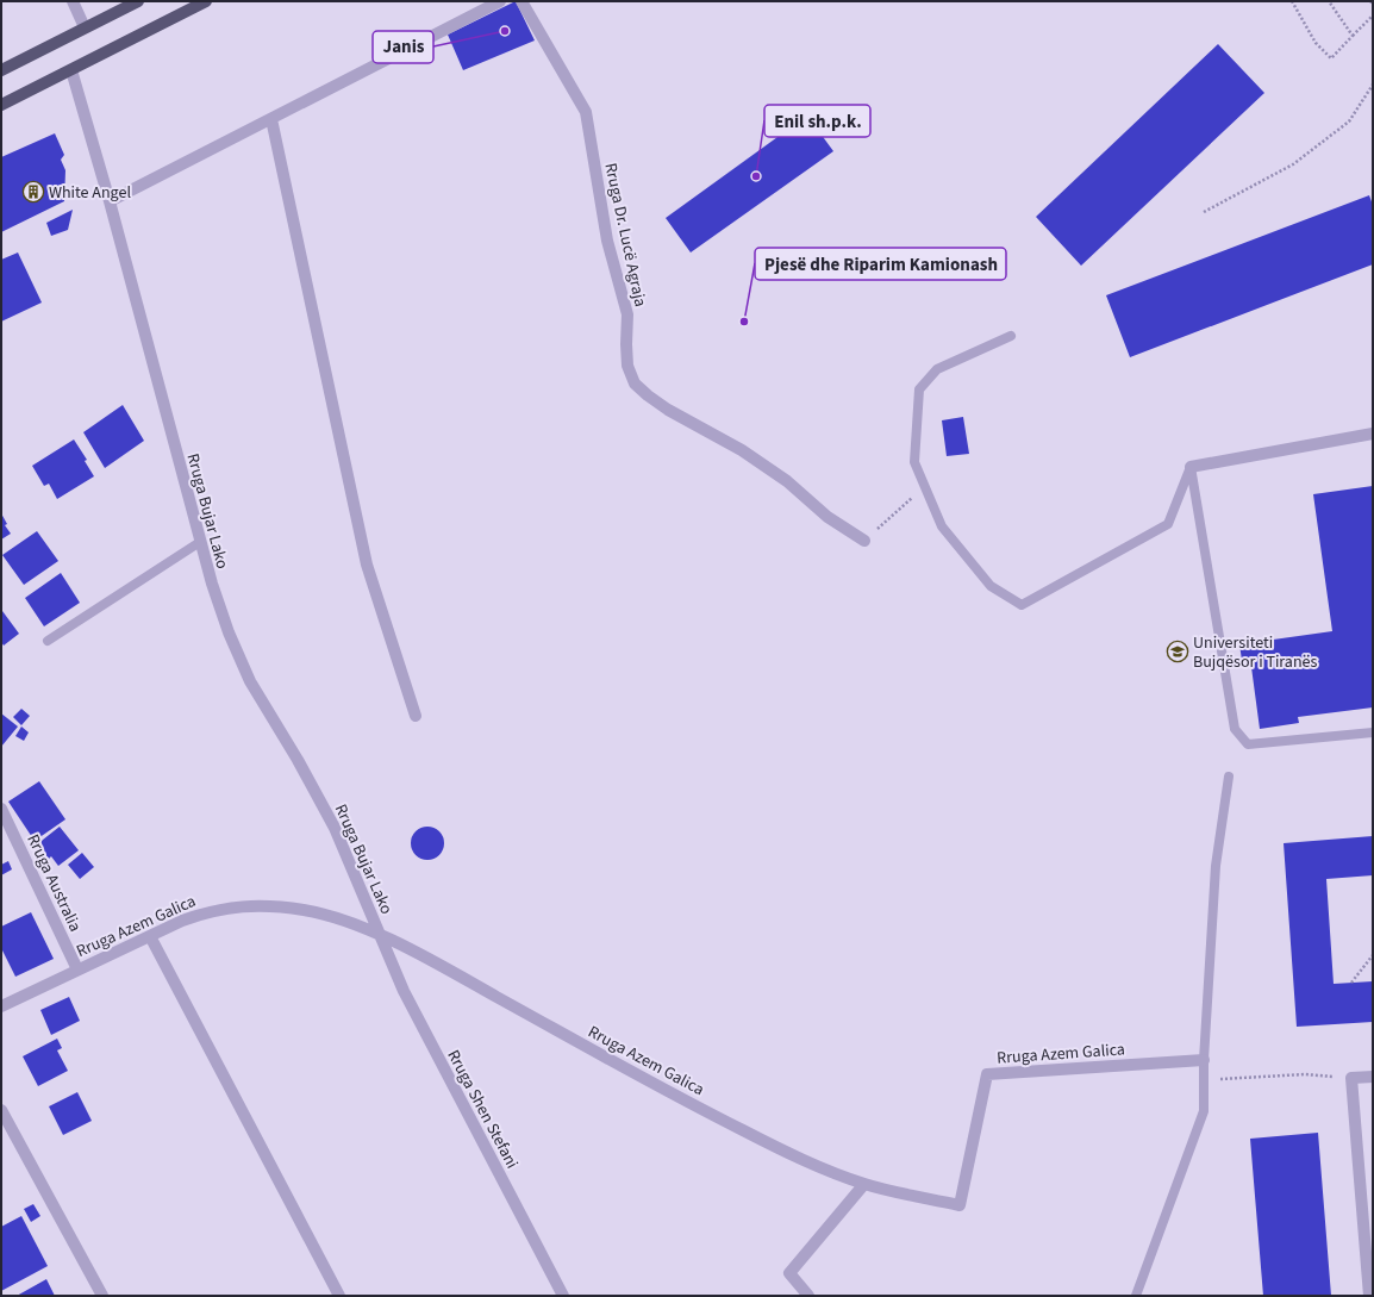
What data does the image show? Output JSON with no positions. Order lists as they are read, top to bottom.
{
  "streets": {
    "street": [
      "Rruga Dr. Lucë Agraja",
      "Rruga Bujar Lako",
      "Rruga Australia",
      "Rruga Azem Galica",
      "Rruga Shen Stefani"
    ]
  },
  "crossings": [
    ["Rruga Bujar Lako", "Rruga Azem Galica"],
    ["Rruga Bujar Lako", "Rruga Shen Stefani"],
    ["Rruga Australia", "Rruga Azem Galica"],
    ["Rruga Azem Galica", "Rruga Shen Stefani"]
  ],
  "places": {
    "other": ["Janis", "Enil sh.p.k.", "Pjesë dhe Riparim Kamionash"],
    "building": ["White Angel"],
    "school or university": ["Universiteti Bujqësor i Tiranës"]
  }
}
